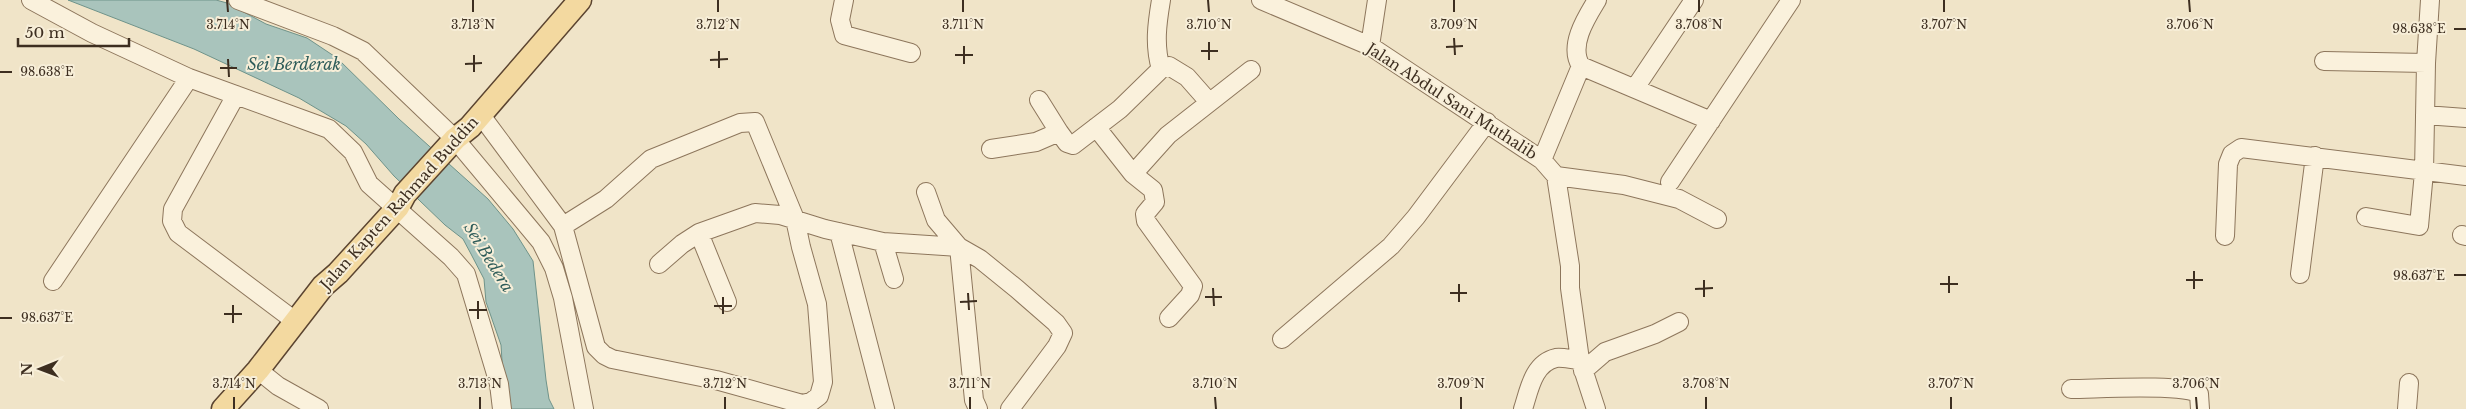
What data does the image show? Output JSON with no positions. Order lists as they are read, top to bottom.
{
  "streets": {
    "main road": ["Jalan Kapten Rahmad Buddin"],
    "street": ["Jalan Abdul Sani Muthalib"]
  },
  "water": ["Sei Berderak", "Sei Bedera"],
  "scale_bar": "50 m",
  "north": "left",
  "coordinates": [
    "3.714°N",
    "3.713°N",
    "3.712°N",
    "3.711°N",
    "3.710°N",
    "3.709°N",
    "3.708°N",
    "3.707°N",
    "3.706°N",
    "98.638°E",
    "98.637°E"
  ]
}
